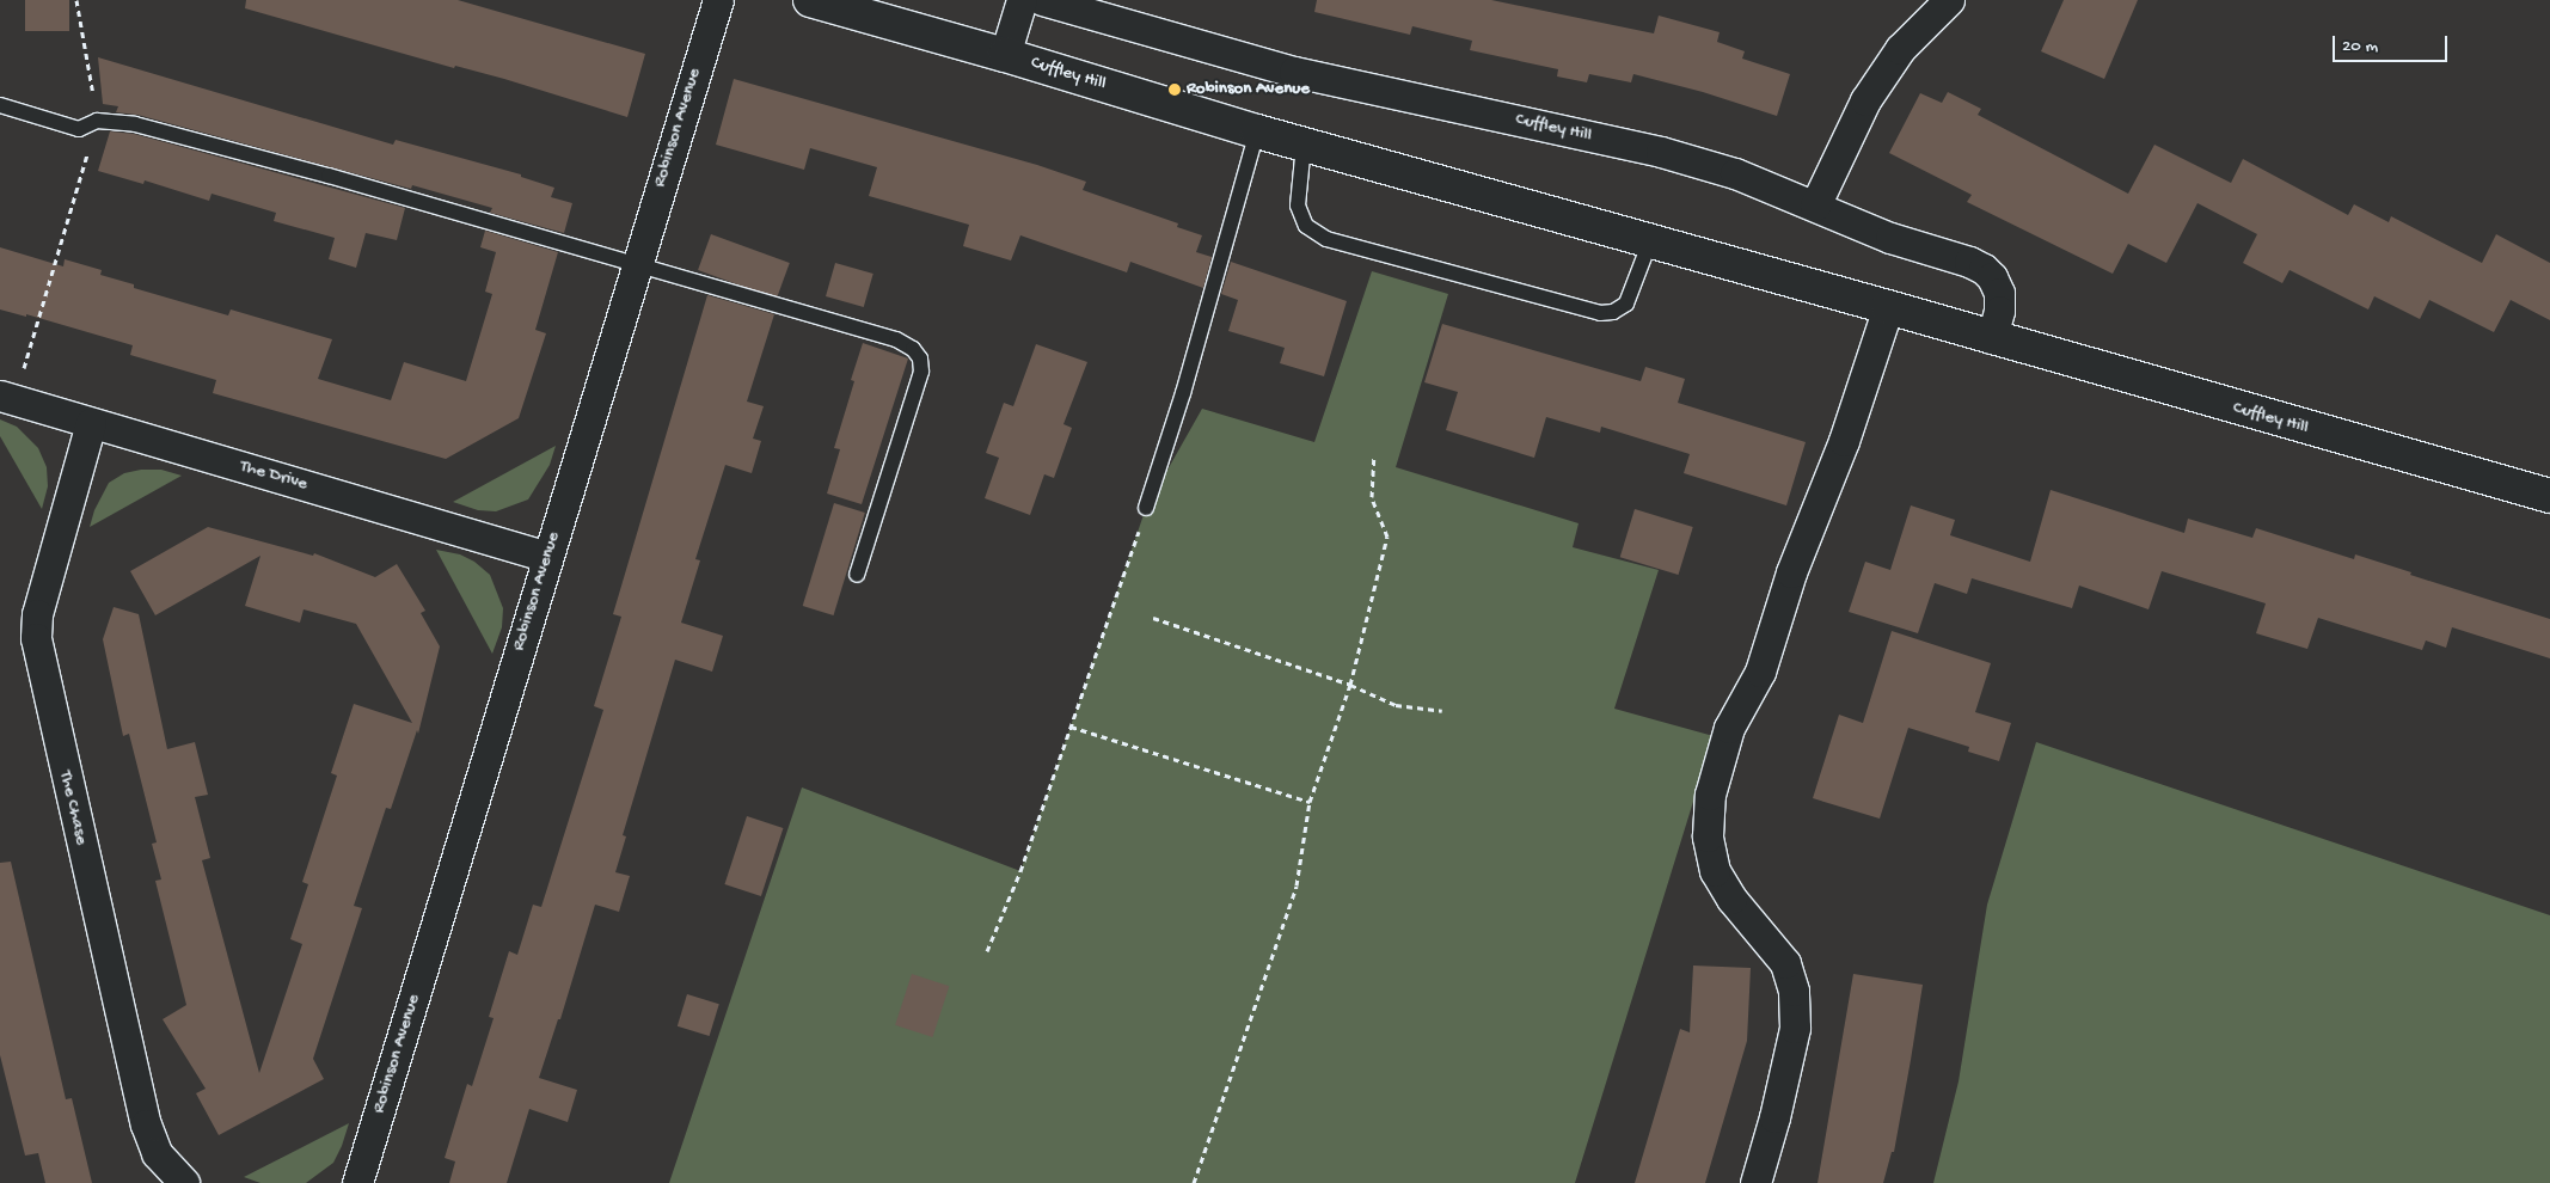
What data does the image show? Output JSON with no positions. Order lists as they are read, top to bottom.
{
  "streets": {
    "main road": ["Cuffley Hill"],
    "street": ["Robinson Avenue", "The Drive", "The Chase"]
  },
  "crossings": [
    ["Robinson Avenue", "The Drive"],
    ["The Drive", "The Chase"]
  ],
  "places": ["Robinson Avenue"],
  "scale_bar": "20 m"
}
